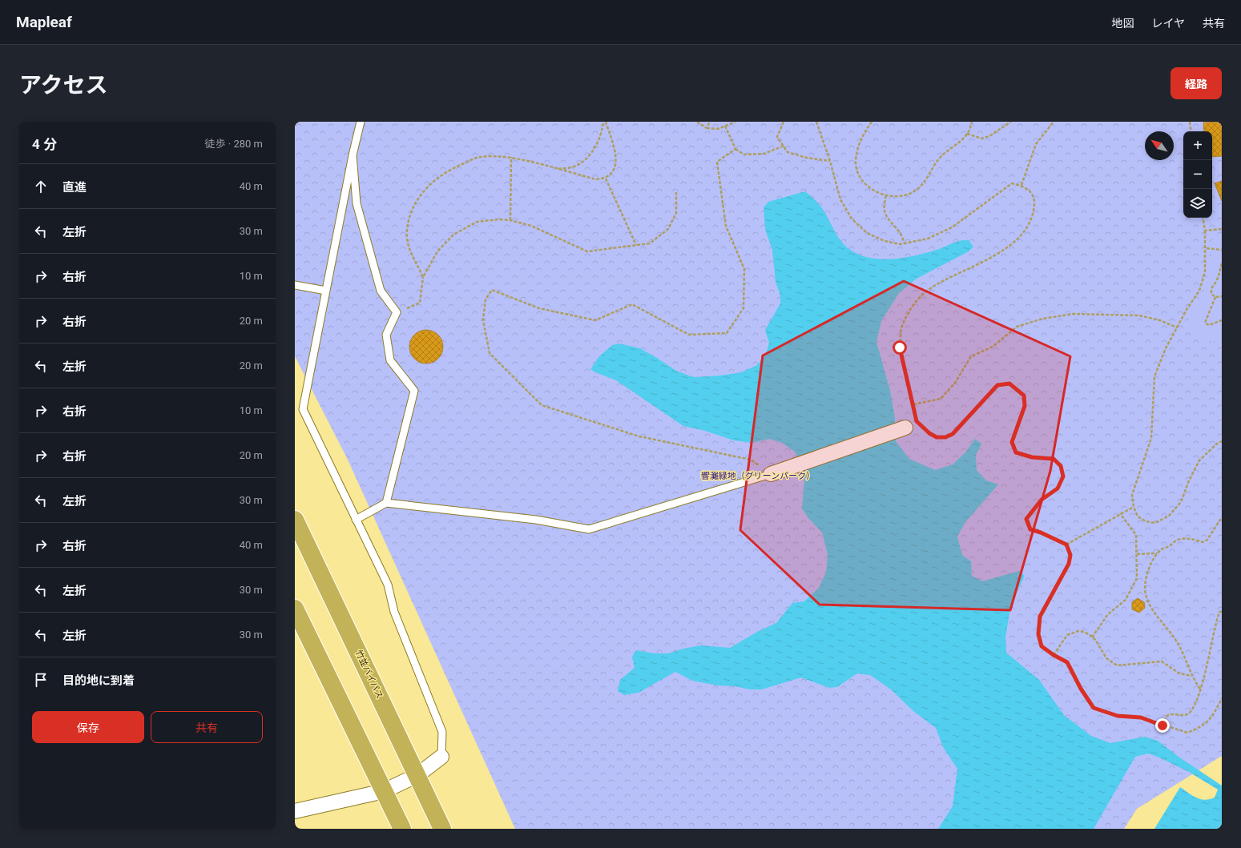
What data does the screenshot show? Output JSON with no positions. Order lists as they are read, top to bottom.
{
  "streets": {
    "highway": ["竹並バイパス"]
  },
  "parks": ["響灘緑地（グリーンパーク）"],
  "north": "top left",
  "page": {
    "header": "Mapleaf",
    "nav": ["地図", "レイヤ", "共有"],
    "title": "アクセス",
    "buttons": [
      "経路",
      ["保存", "共有"]
    ],
    "heading": ["4 分", "徒歩 · 280 m"],
    "map_buttons": ["+", "−"],
    "list": [
      ["直進", "40 m"],
      ["左折", "30 m"],
      ["右折", "10 m"],
      ["右折", "20 m"],
      ["左折", "20 m"],
      ["右折", "10 m"],
      ["右折", "20 m"],
      ["左折", "30 m"],
      ["右折", "40 m"],
      ["左折", "30 m"],
      ["左折", "30 m"],
      "目的地に到着"
    ]
  }
}
